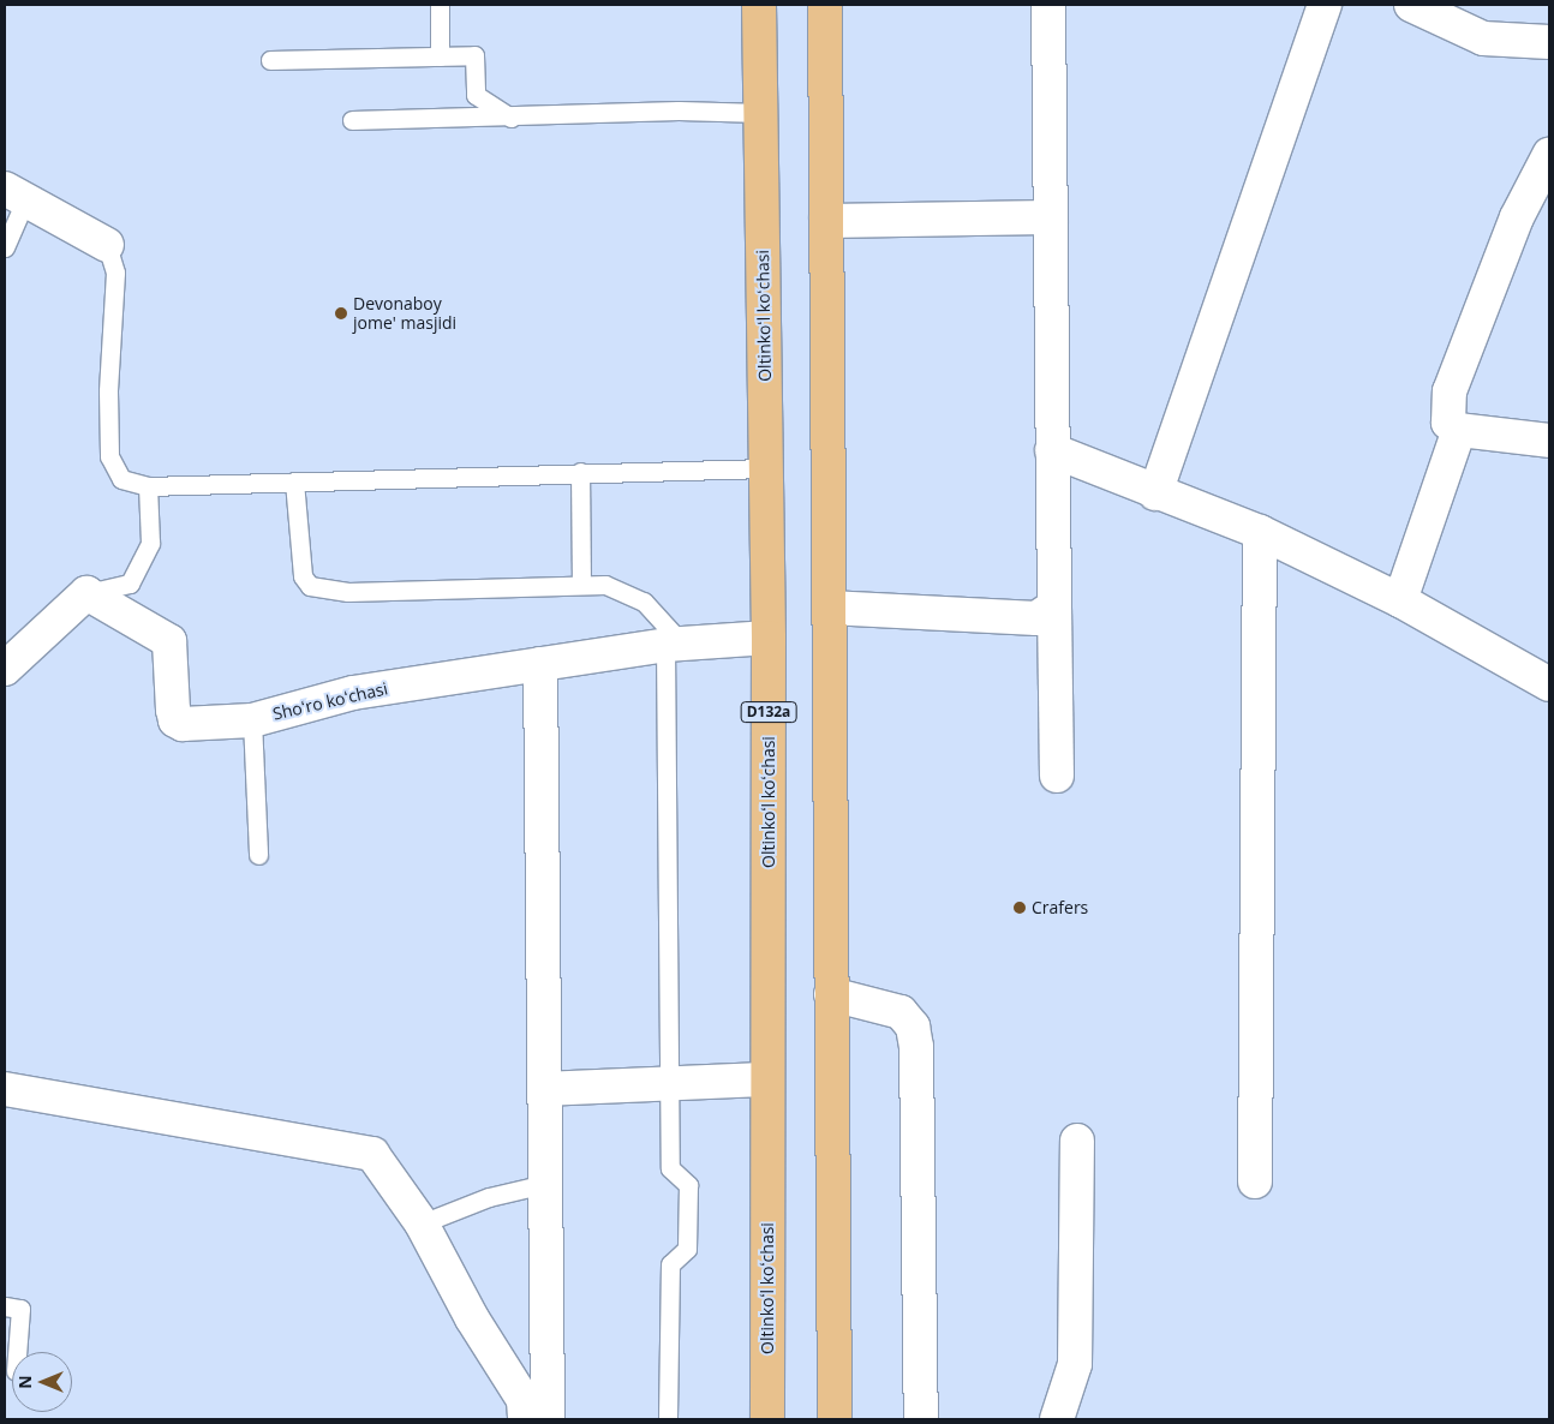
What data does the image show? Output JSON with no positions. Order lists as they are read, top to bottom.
{
  "streets": {
    "main road": ["Oltinkoʻl koʻchasi", "D132a"],
    "street": ["Shoʻro koʻchasi"]
  },
  "crossings": [
    ["Oltinkoʻl koʻchasi", "Shoʻro koʻchasi"]
  ],
  "places": ["Devonaboy jome' masjidi", "Crafers"],
  "north": "left"
}
